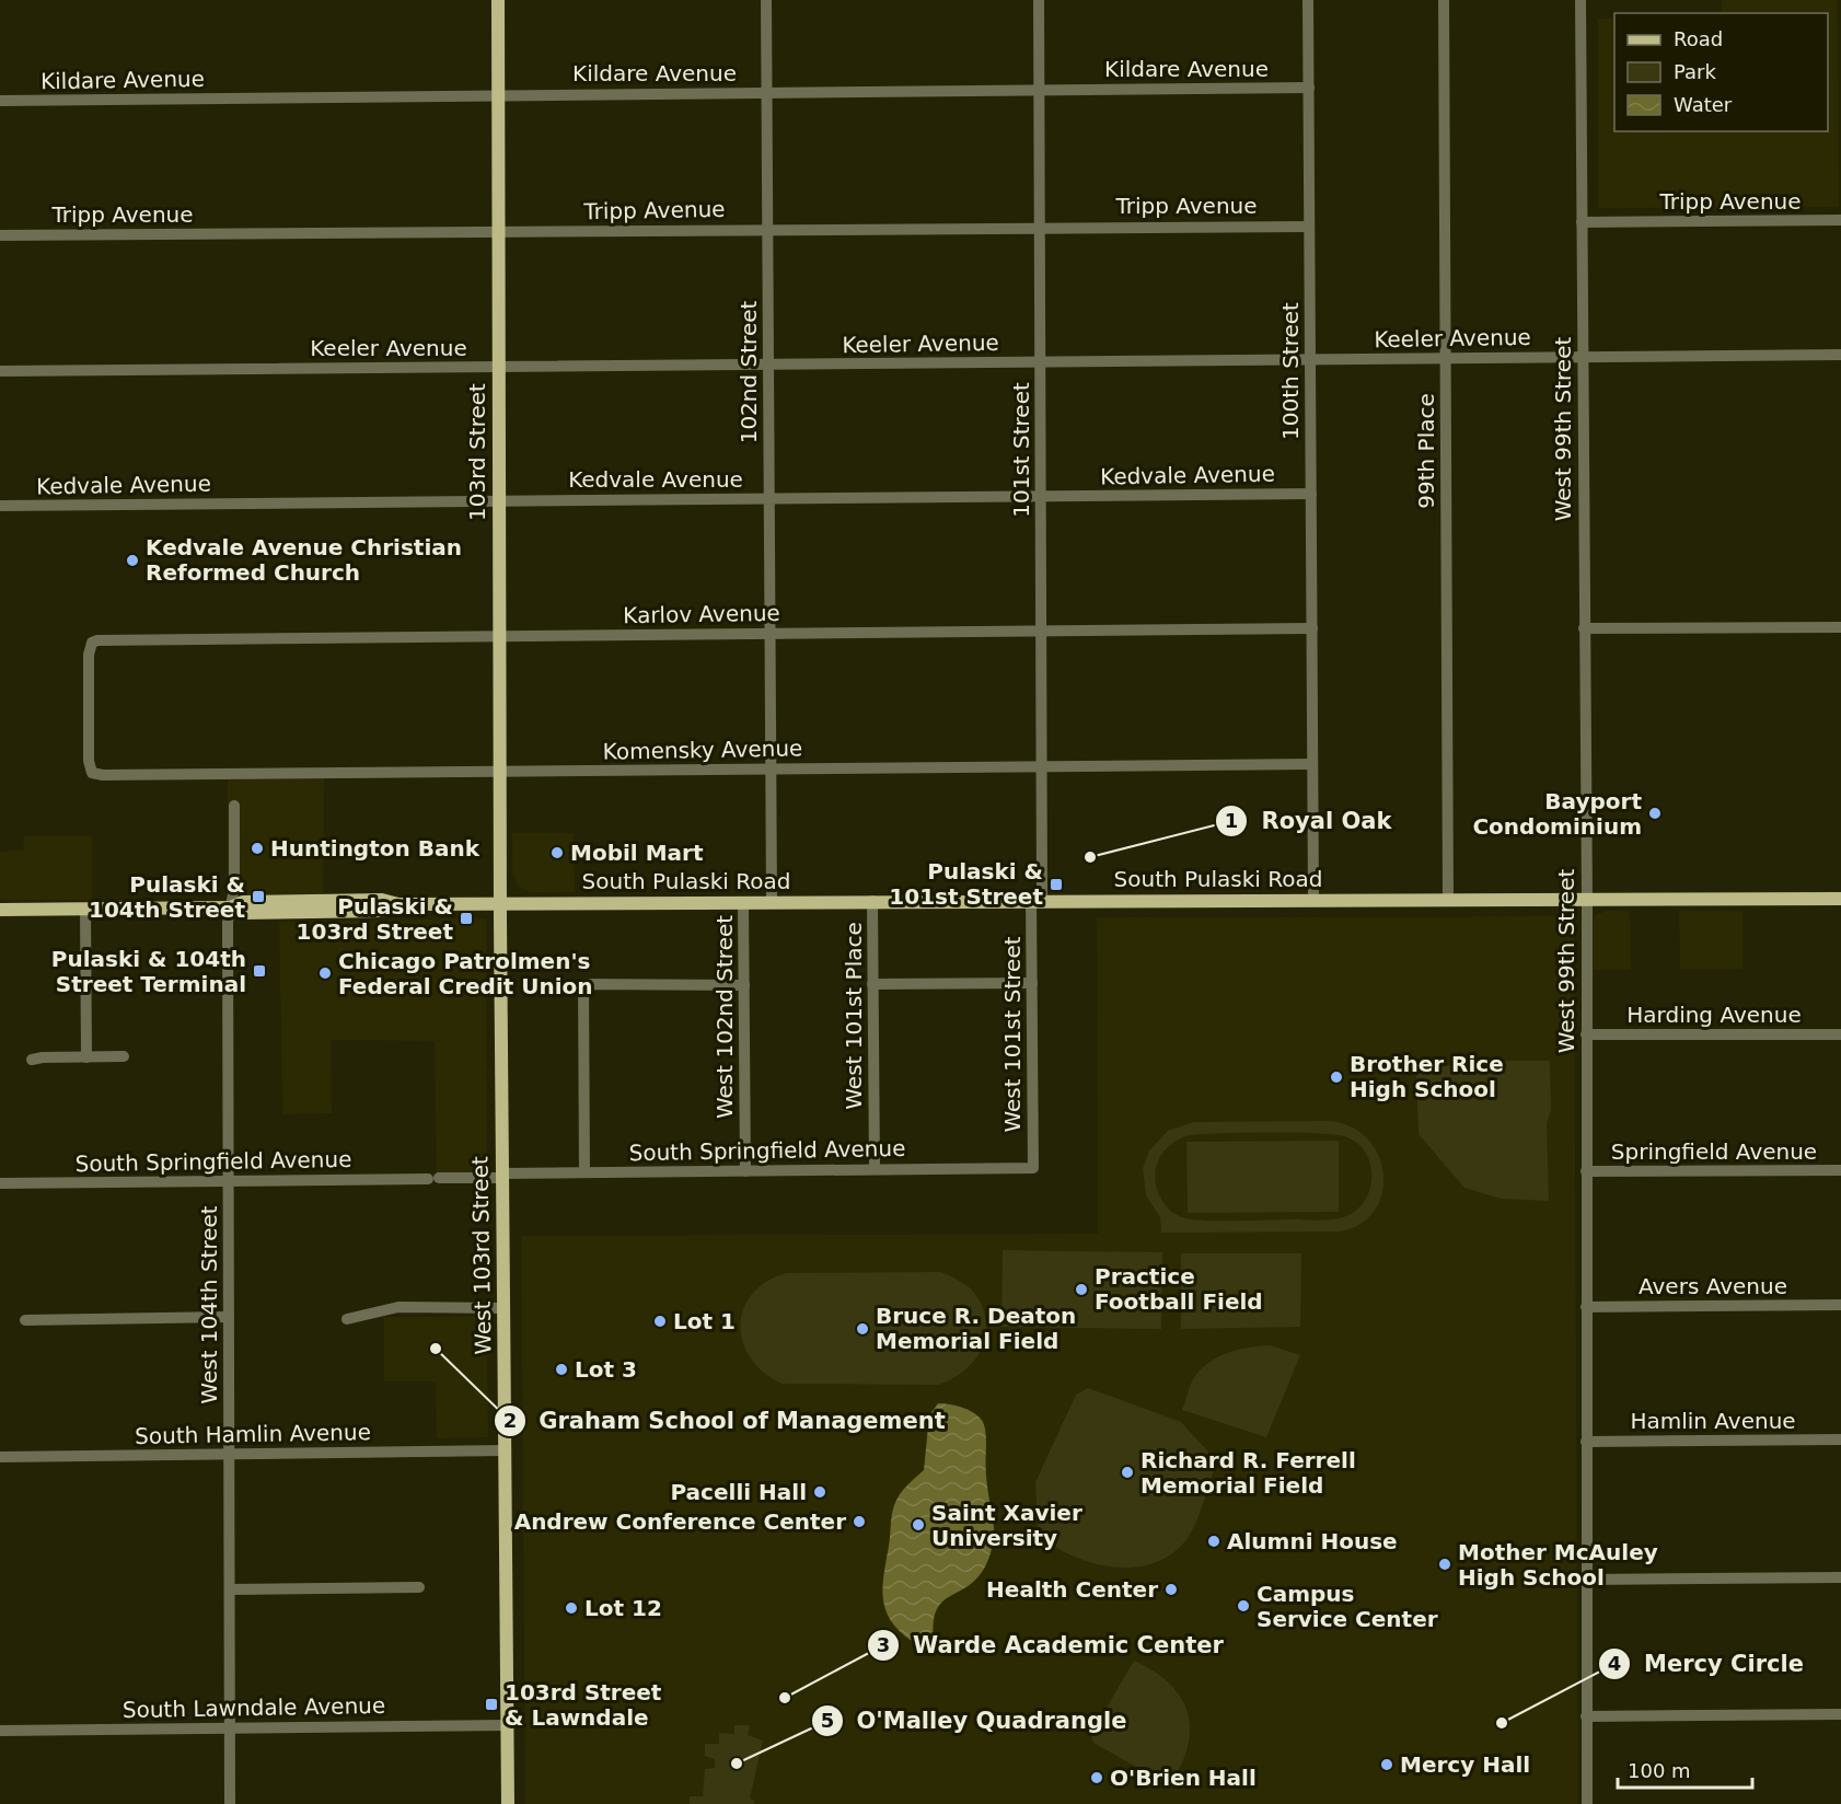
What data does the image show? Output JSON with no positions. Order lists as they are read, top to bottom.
{
  "streets": {
    "main road": ["103rd Street", "South Pulaski Road", "West 103rd Street"],
    "street": [
      "Kildare Avenue",
      "Tripp Avenue",
      "Keeler Avenue",
      "100th Street",
      "102nd Street",
      "West 99th Street",
      "101st Street",
      "99th Place",
      "Kedvale Avenue",
      "Karlov Avenue",
      "Komensky Avenue",
      "Harding Avenue",
      "West 101st Place",
      "West 102nd Street",
      "West 101st Street",
      "South Springfield Avenue",
      "Springfield Avenue",
      "Avers Avenue",
      "West 104th Street",
      "Hamlin Avenue",
      "South Hamlin Avenue",
      "South Lawndale Avenue"
    ]
  },
  "crossings": [
    ["Kildare Avenue", "100th Street"],
    ["Kildare Avenue", "102nd Street"],
    ["Kildare Avenue", "101st Street"],
    ["Kildare Avenue", "103rd Street"],
    ["Tripp Avenue", "100th Street"],
    ["Tripp Avenue", "102nd Street"],
    ["Tripp Avenue", "West 99th Street"],
    ["Tripp Avenue", "101st Street"],
    ["Tripp Avenue", "103rd Street"],
    ["Keeler Avenue", "100th Street"],
    ["Keeler Avenue", "102nd Street"],
    ["Keeler Avenue", "West 99th Street"],
    ["Keeler Avenue", "101st Street"],
    ["Keeler Avenue", "99th Place"],
    ["Keeler Avenue", "103rd Street"],
    ["100th Street", "Kedvale Avenue"],
    ["100th Street", "Karlov Avenue"],
    ["100th Street", "Komensky Avenue"],
    ["100th Street", "South Pulaski Road"],
    ["102nd Street", "Kedvale Avenue"],
    ["102nd Street", "Karlov Avenue"],
    ["102nd Street", "Komensky Avenue"],
    ["102nd Street", "South Pulaski Road"],
    ["West 99th Street", "South Pulaski Road"],
    ["West 99th Street", "Harding Avenue"],
    ["West 99th Street", "Springfield Avenue"],
    ["West 99th Street", "Avers Avenue"],
    ["West 99th Street", "Hamlin Avenue"],
    ["101st Street", "Kedvale Avenue"],
    ["101st Street", "Karlov Avenue"],
    ["101st Street", "Komensky Avenue"],
    ["101st Street", "South Pulaski Road"],
    ["101st Street", "West 101st Street"],
    ["99th Place", "South Pulaski Road"],
    ["103rd Street", "Kedvale Avenue"],
    ["103rd Street", "Karlov Avenue"],
    ["103rd Street", "Komensky Avenue"],
    ["103rd Street", "South Pulaski Road"],
    ["103rd Street", "West 103rd Street"],
    ["Karlov Avenue", "Komensky Avenue"],
    ["South Pulaski Road", "West 101st Place"],
    ["South Pulaski Road", "West 102nd Street"],
    ["South Pulaski Road", "West 101st Street"],
    ["South Pulaski Road", "West 103rd Street"],
    ["South Pulaski Road", "West 104th Street"],
    ["West 101st Place", "South Springfield Avenue"],
    ["West 102nd Street", "South Springfield Avenue"],
    ["West 101st Street", "South Springfield Avenue"],
    ["South Springfield Avenue", "West 103rd Street"],
    ["South Springfield Avenue", "West 104th Street"],
    ["West 103rd Street", "South Hamlin Avenue"],
    ["West 103rd Street", "South Lawndale Avenue"],
    ["West 104th Street", "South Hamlin Avenue"],
    ["West 104th Street", "South Lawndale Avenue"]
  ],
  "places": {
    "other": [
      "Kedvale Avenue Christian Reformed Church",
      "Bayport Condominium",
      "Huntington Bank",
      "Mobil Mart",
      "Royal Oak",
      "Chicago Patrolmen's Federal Credit Union",
      "Brother Rice High School",
      "Practice Football Field",
      "Lot 1",
      "Bruce R. Deaton Memorial Field",
      "Graham School of Management",
      "Lot 3",
      "Richard R. Ferrell Memorial Field",
      "Pacelli Hall",
      "Andrew Conference Center",
      "Saint Xavier University",
      "Alumni House",
      "Mother McAuley High School",
      "Health Center",
      "Campus Service Center",
      "Lot 12",
      "Warde Academic Center",
      "Mercy Circle",
      "O'Malley Quadrangle",
      "Mercy Hall",
      "O'Brien Hall"
    ],
    "transit": [
      "Pulaski & 101st Street",
      "Pulaski & 104th Street",
      "Pulaski & 103rd Street",
      "Pulaski & 104th Street Terminal",
      "103rd Street & Lawndale"
    ]
  },
  "legend": ["Road", "Park", "Water"],
  "scale_bar": "100 m"
}
